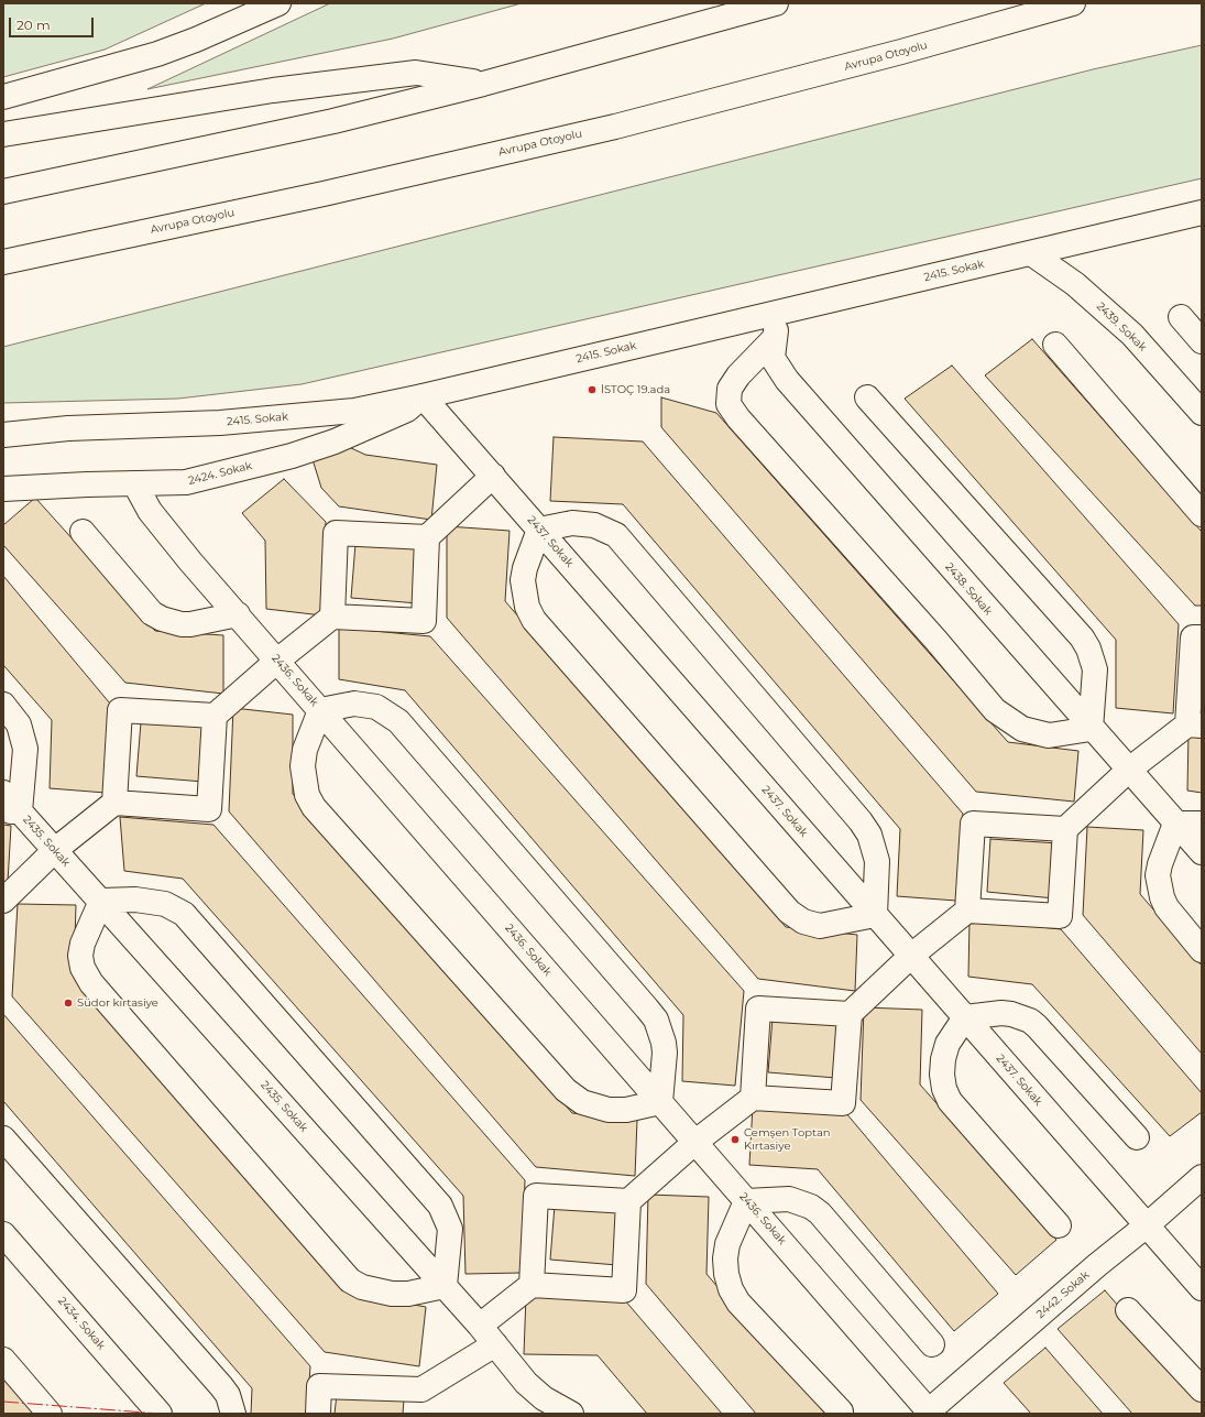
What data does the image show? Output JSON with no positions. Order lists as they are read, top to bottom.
{
  "streets": {
    "main road": [
      "Avrupa Otoyolu",
      "2415. Sokak",
      "2439. Sokak",
      "2424. Sokak",
      "2437. Sokak",
      "2438. Sokak",
      "2436. Sokak",
      "2435. Sokak",
      "2442. Sokak",
      "2434. Sokak"
    ]
  },
  "crossings": [
    ["2415. Sokak", "2439. Sokak"],
    ["2415. Sokak", "2424. Sokak"],
    ["2415. Sokak", "2437. Sokak"],
    ["2415. Sokak", "2438. Sokak"],
    ["2424. Sokak", "2437. Sokak"],
    ["2424. Sokak", "2436. Sokak"],
    ["2437. Sokak", "2442. Sokak"],
    ["2436. Sokak", "2442. Sokak"]
  ],
  "places": ["İSTOÇ 19.ada", "Südor kırtasiye", "Cemşen Toptan Kırtasiye"],
  "scale_bar": "20 m"
}
